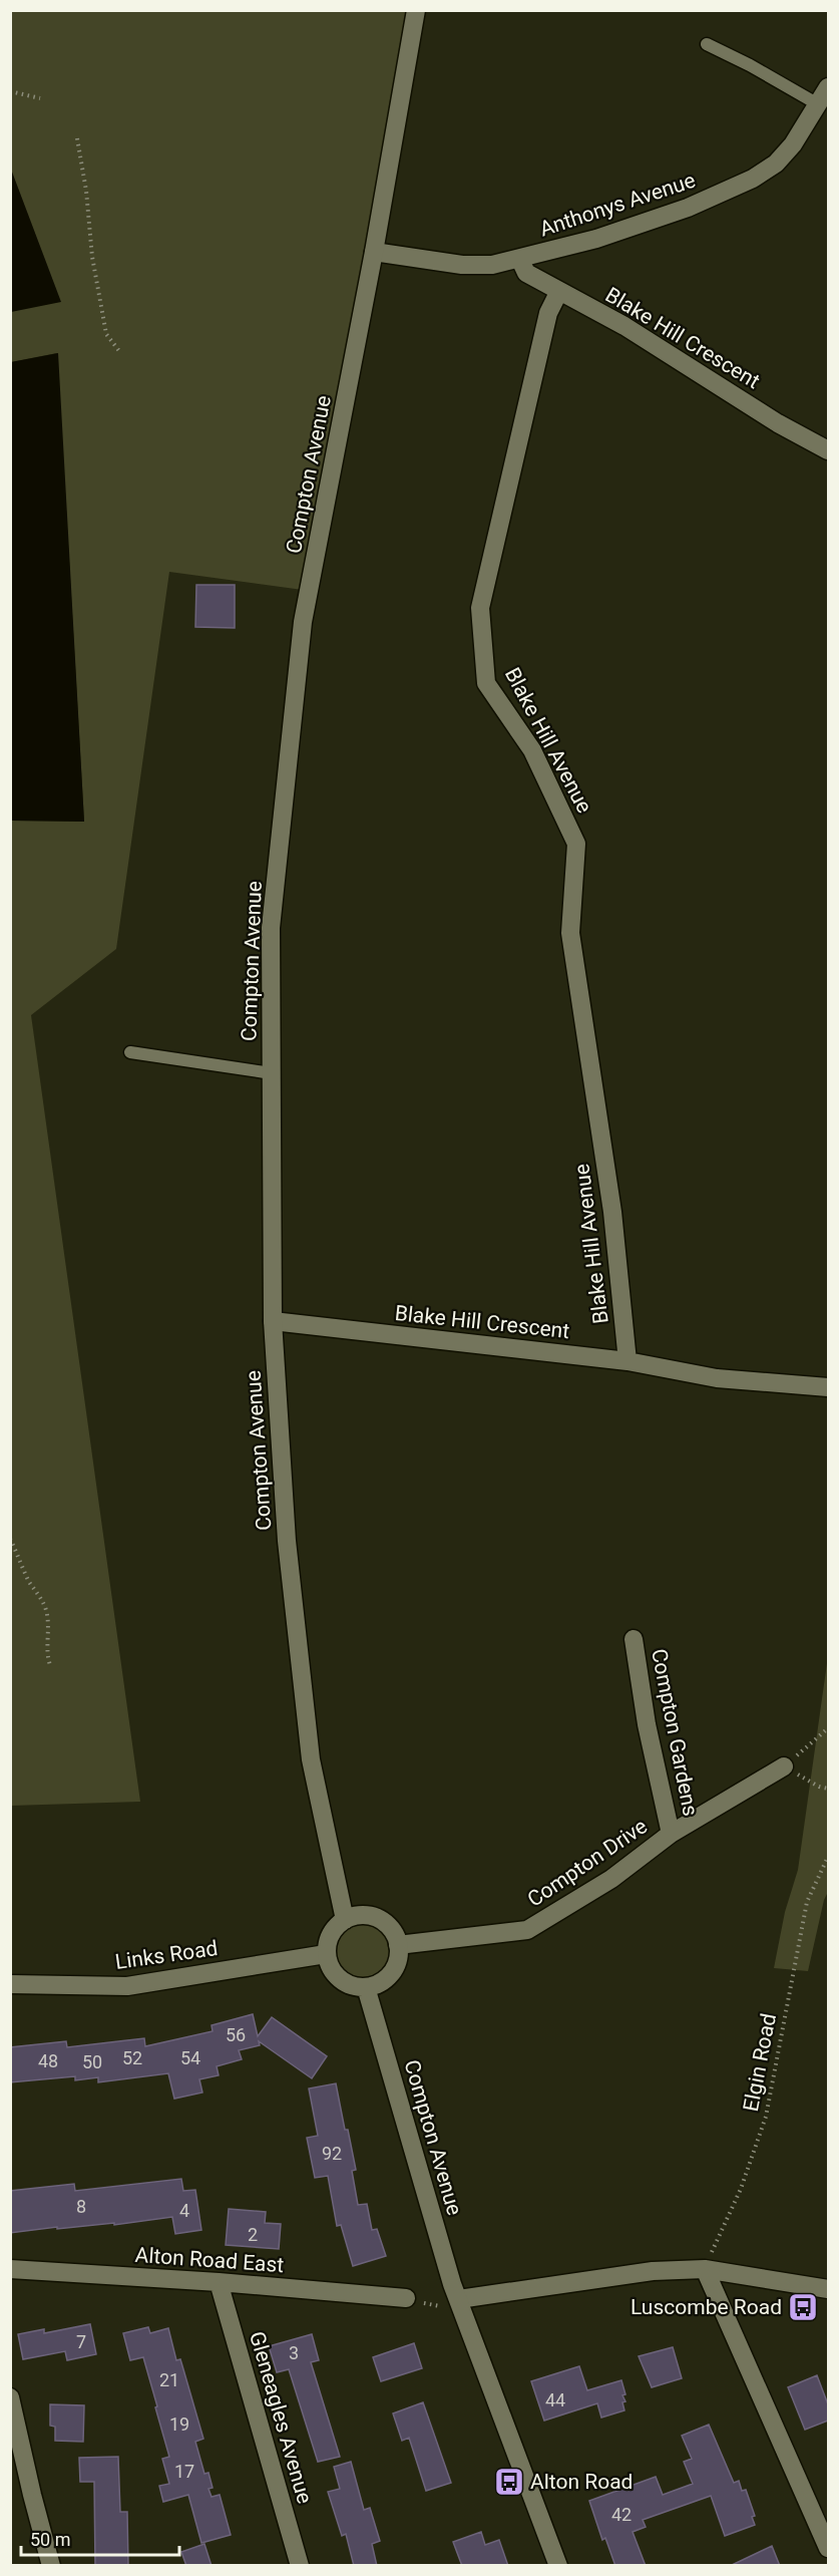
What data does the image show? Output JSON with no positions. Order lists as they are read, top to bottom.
{
  "streets": {
    "street": [
      "Anthonys Avenue",
      "Blake Hill Crescent",
      "Compton Avenue",
      "Blake Hill Avenue",
      "Compton Gardens",
      "Compton Drive",
      "Links Road",
      "Alton Road East",
      "Gleneagles Avenue"
    ],
    "path": ["Elgin Road"]
  },
  "crossings": [
    ["Anthonys Avenue", "Blake Hill Crescent"],
    ["Anthonys Avenue", "Compton Avenue"],
    ["Blake Hill Crescent", "Compton Avenue"],
    ["Blake Hill Crescent", "Blake Hill Avenue"],
    ["Compton Avenue", "Compton Drive"],
    ["Compton Avenue", "Links Road"],
    ["Compton Gardens", "Compton Drive"],
    ["Compton Drive", "Links Road"],
    ["Alton Road East", "Gleneagles Avenue"]
  ],
  "places": {
    "bus stop": ["Luscombe Road", "Alton Road"]
  },
  "house_numbers": [
    "56",
    "52",
    "54",
    "48",
    "50",
    "92",
    "8",
    "4",
    "2",
    "7",
    "3",
    "21",
    "44",
    "19",
    "17",
    "42"
  ],
  "scale_bar": "50 m"
}
